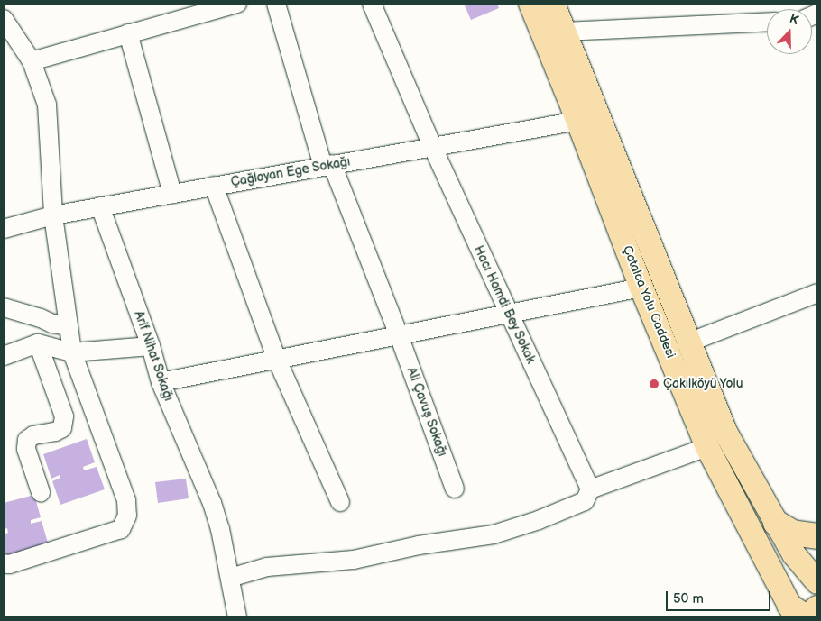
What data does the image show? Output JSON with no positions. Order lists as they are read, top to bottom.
{
  "streets": {
    "main road": ["Çatalca Yolu Caddesi"],
    "street": [
      "Çağlayan Ege Sokağı",
      "Hacı Hamdi Bey Sokak",
      "Arif Nihat Sokağı",
      "Ali Çavuş Sokağı"
    ]
  },
  "crossings": [
    ["Çağlayan Ege Sokağı", "Çatalca Yolu Caddesi"],
    ["Çağlayan Ege Sokağı", "Hacı Hamdi Bey Sokak"],
    ["Çağlayan Ege Sokağı", "Arif Nihat Sokağı"],
    ["Çağlayan Ege Sokağı", "Ali Çavuş Sokağı"]
  ],
  "places": ["Çakılköyü Yolu"],
  "scale_bar": "50 m",
  "north": "top"
}
